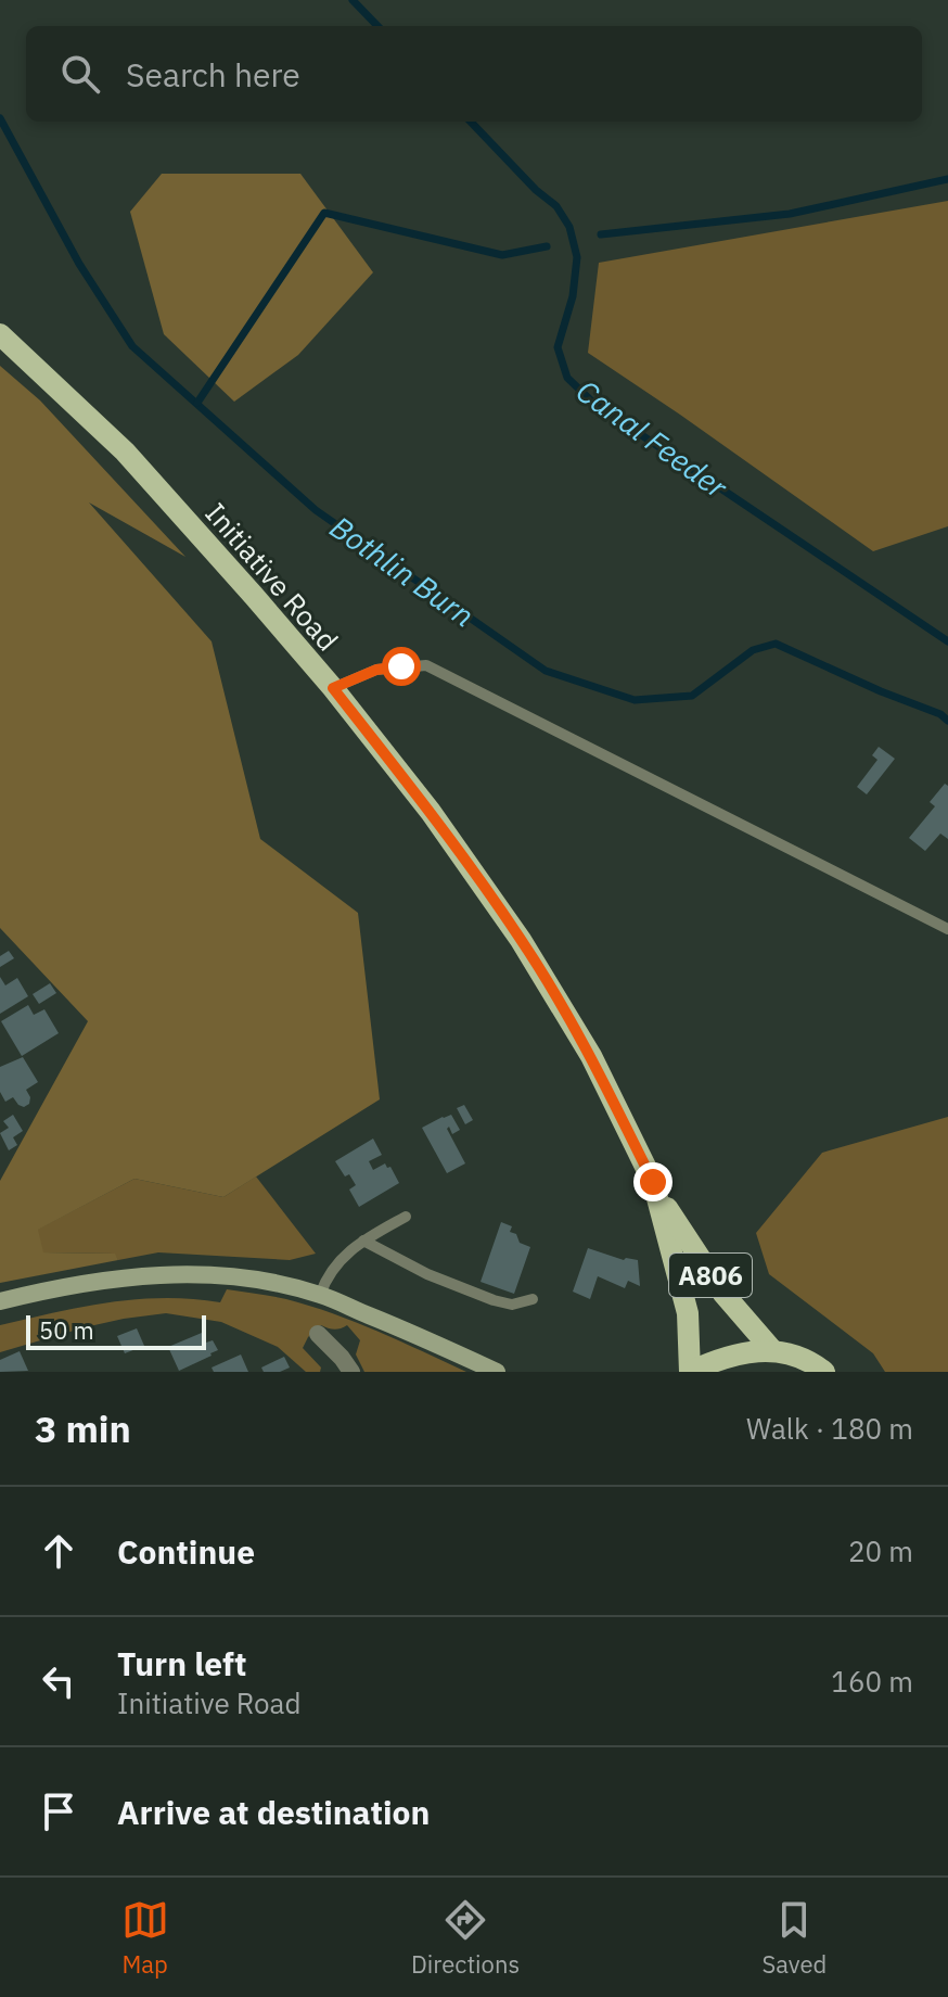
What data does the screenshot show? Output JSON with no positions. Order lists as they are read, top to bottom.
{
  "streets": {
    "main road": ["Initiative Road", "A806"]
  },
  "water": ["Canal Feeder", "Bothlin Burn"],
  "scale_bar": "50 m",
  "page": {
    "search": "Search here",
    "scale": "50 m",
    "heading": ["3 min", "Walk · 180 m"],
    "list": [
      ["Continue", "20 m"],
      ["Turn left", "Initiative Road", "160 m"],
      "Arrive at destination"
    ],
    "nav": ["Map", "Directions", "Saved"]
  }
}
